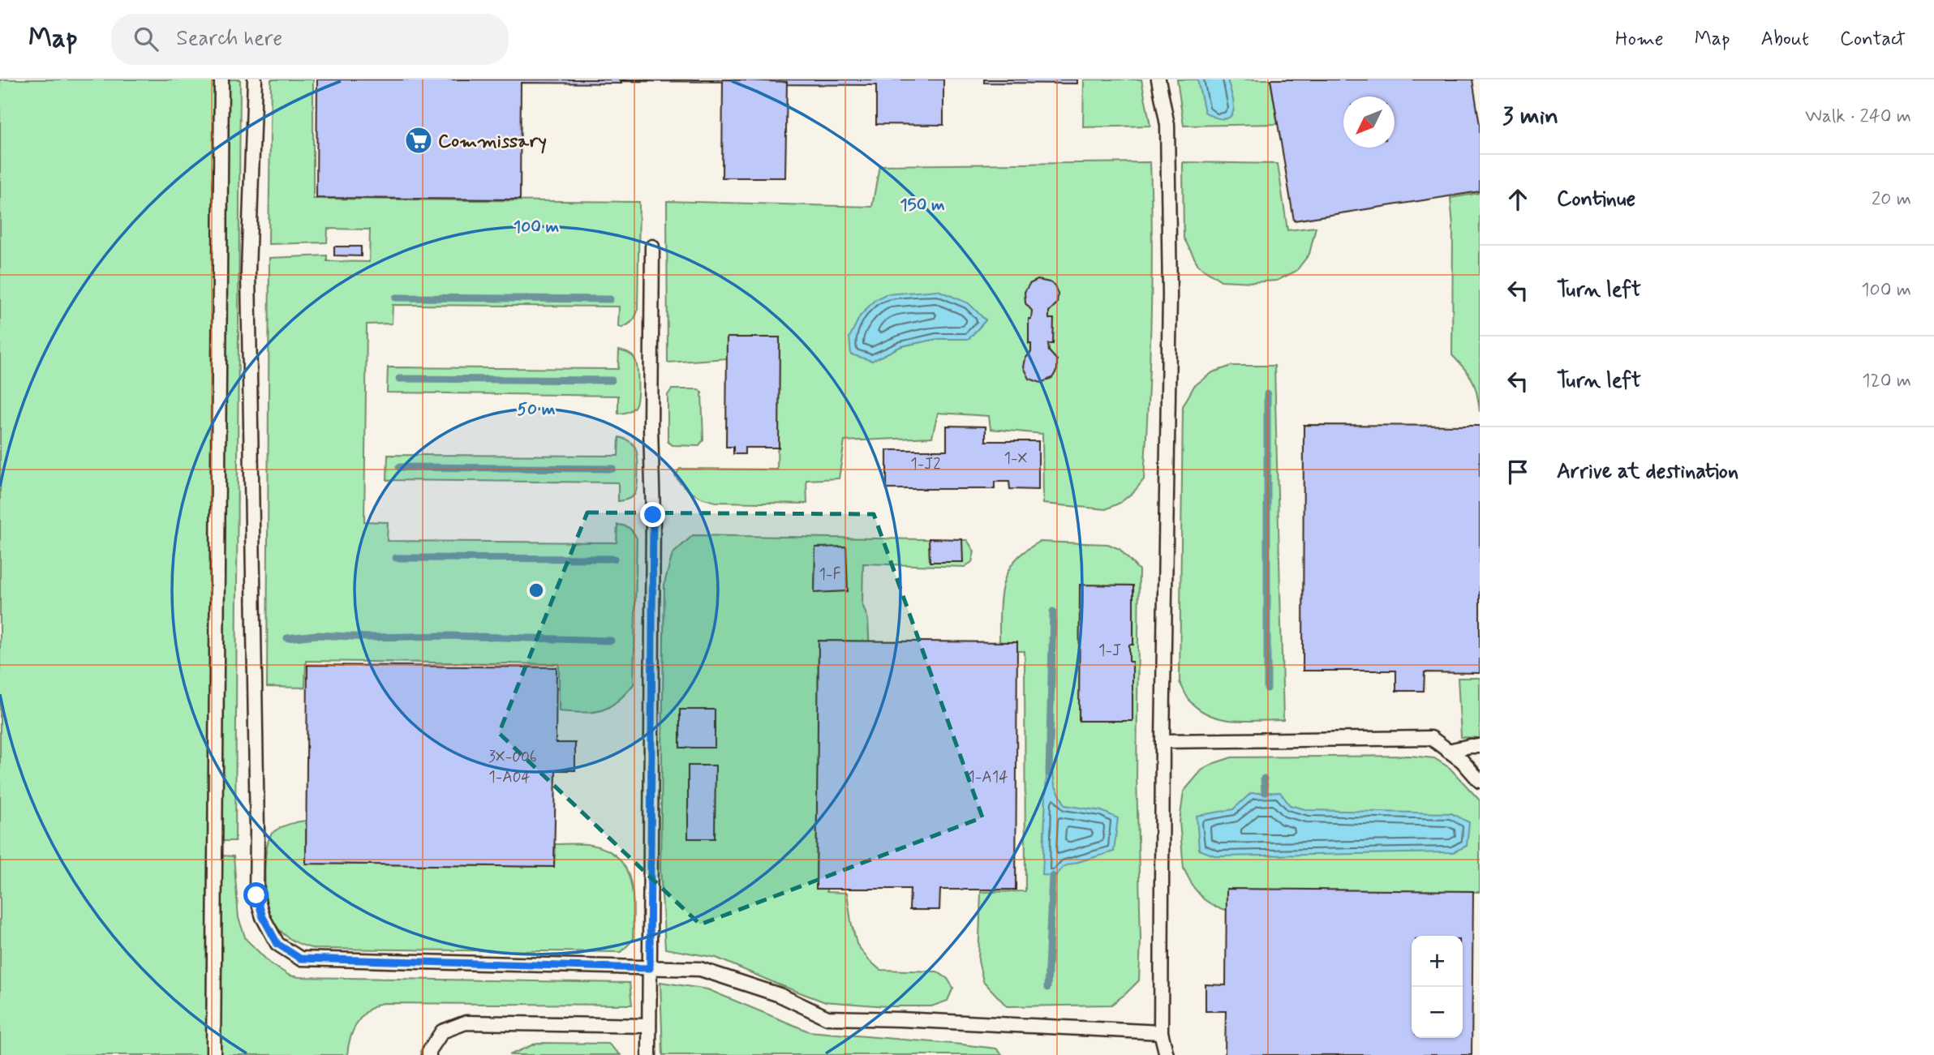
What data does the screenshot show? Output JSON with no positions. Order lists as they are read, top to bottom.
{
  "places": {
    "supermarket": ["Commissary"]
  },
  "house_numbers": [
    "1-X",
    "1-J2",
    "1-F",
    "1-J",
    "3X-006",
    "1-A04",
    "1-A14"
  ],
  "north": "bottom left",
  "page": {
    "header": "Map",
    "search": "Search here",
    "nav": [
      "Home",
      "Map",
      "About",
      "Contact"
    ],
    "heading": ["3 min", "Walk · 240 m"],
    "list": [
      ["Continue", "20 m"],
      ["Turn left", "100 m"],
      ["Turn left", "120 m"],
      "Arrive at destination"
    ],
    "map_buttons": ["+", "−"]
  },
  "rings": ["150 m", "100 m", "50 m"]
}
